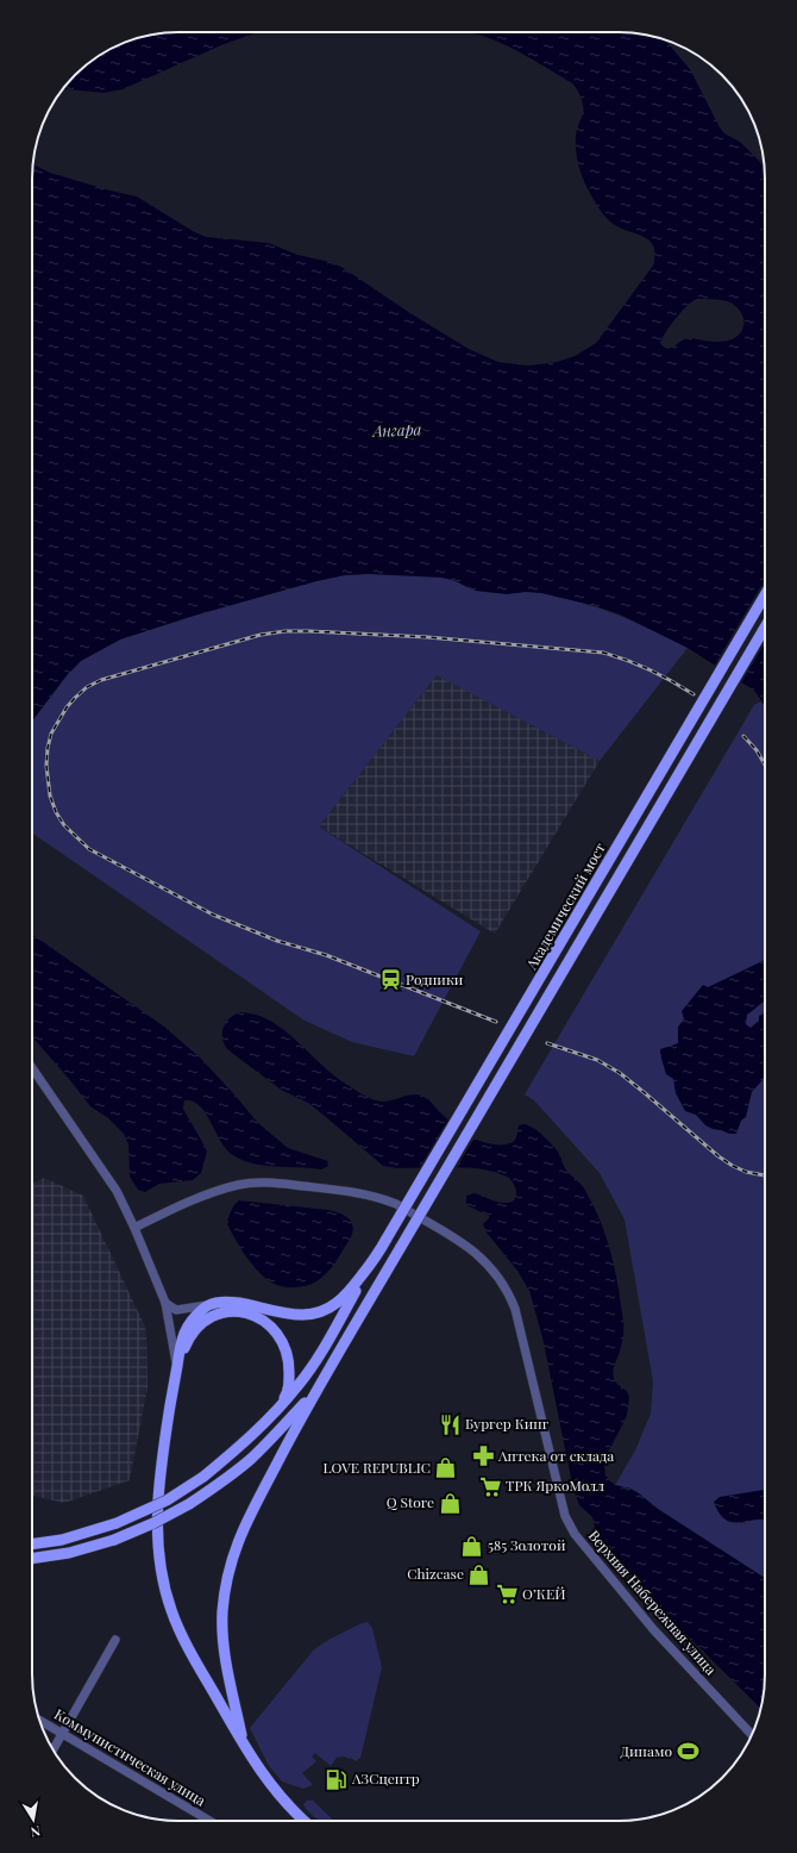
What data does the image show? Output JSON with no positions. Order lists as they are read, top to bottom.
{
  "streets": {
    "main road": ["Академический мост"],
    "street": ["Верхняя Набережная улица", "Коммунистическая улица"]
  },
  "water": ["Ангара"],
  "places": {
    "station": ["Родники"],
    "restaurant": ["Бургер Кинг"],
    "pharmacy": ["Аптека от склада"],
    "shop": [
      "LOVE REPUBLIC",
      "Q Store",
      "585 Золотой",
      "Chizcase"
    ],
    "supermarket": ["ТРК ЯркоМолл", "О’КЕЙ"],
    "sports": ["Динамо"],
    "fuel station": ["АЗСцентр"]
  },
  "north": "bottom"
}
